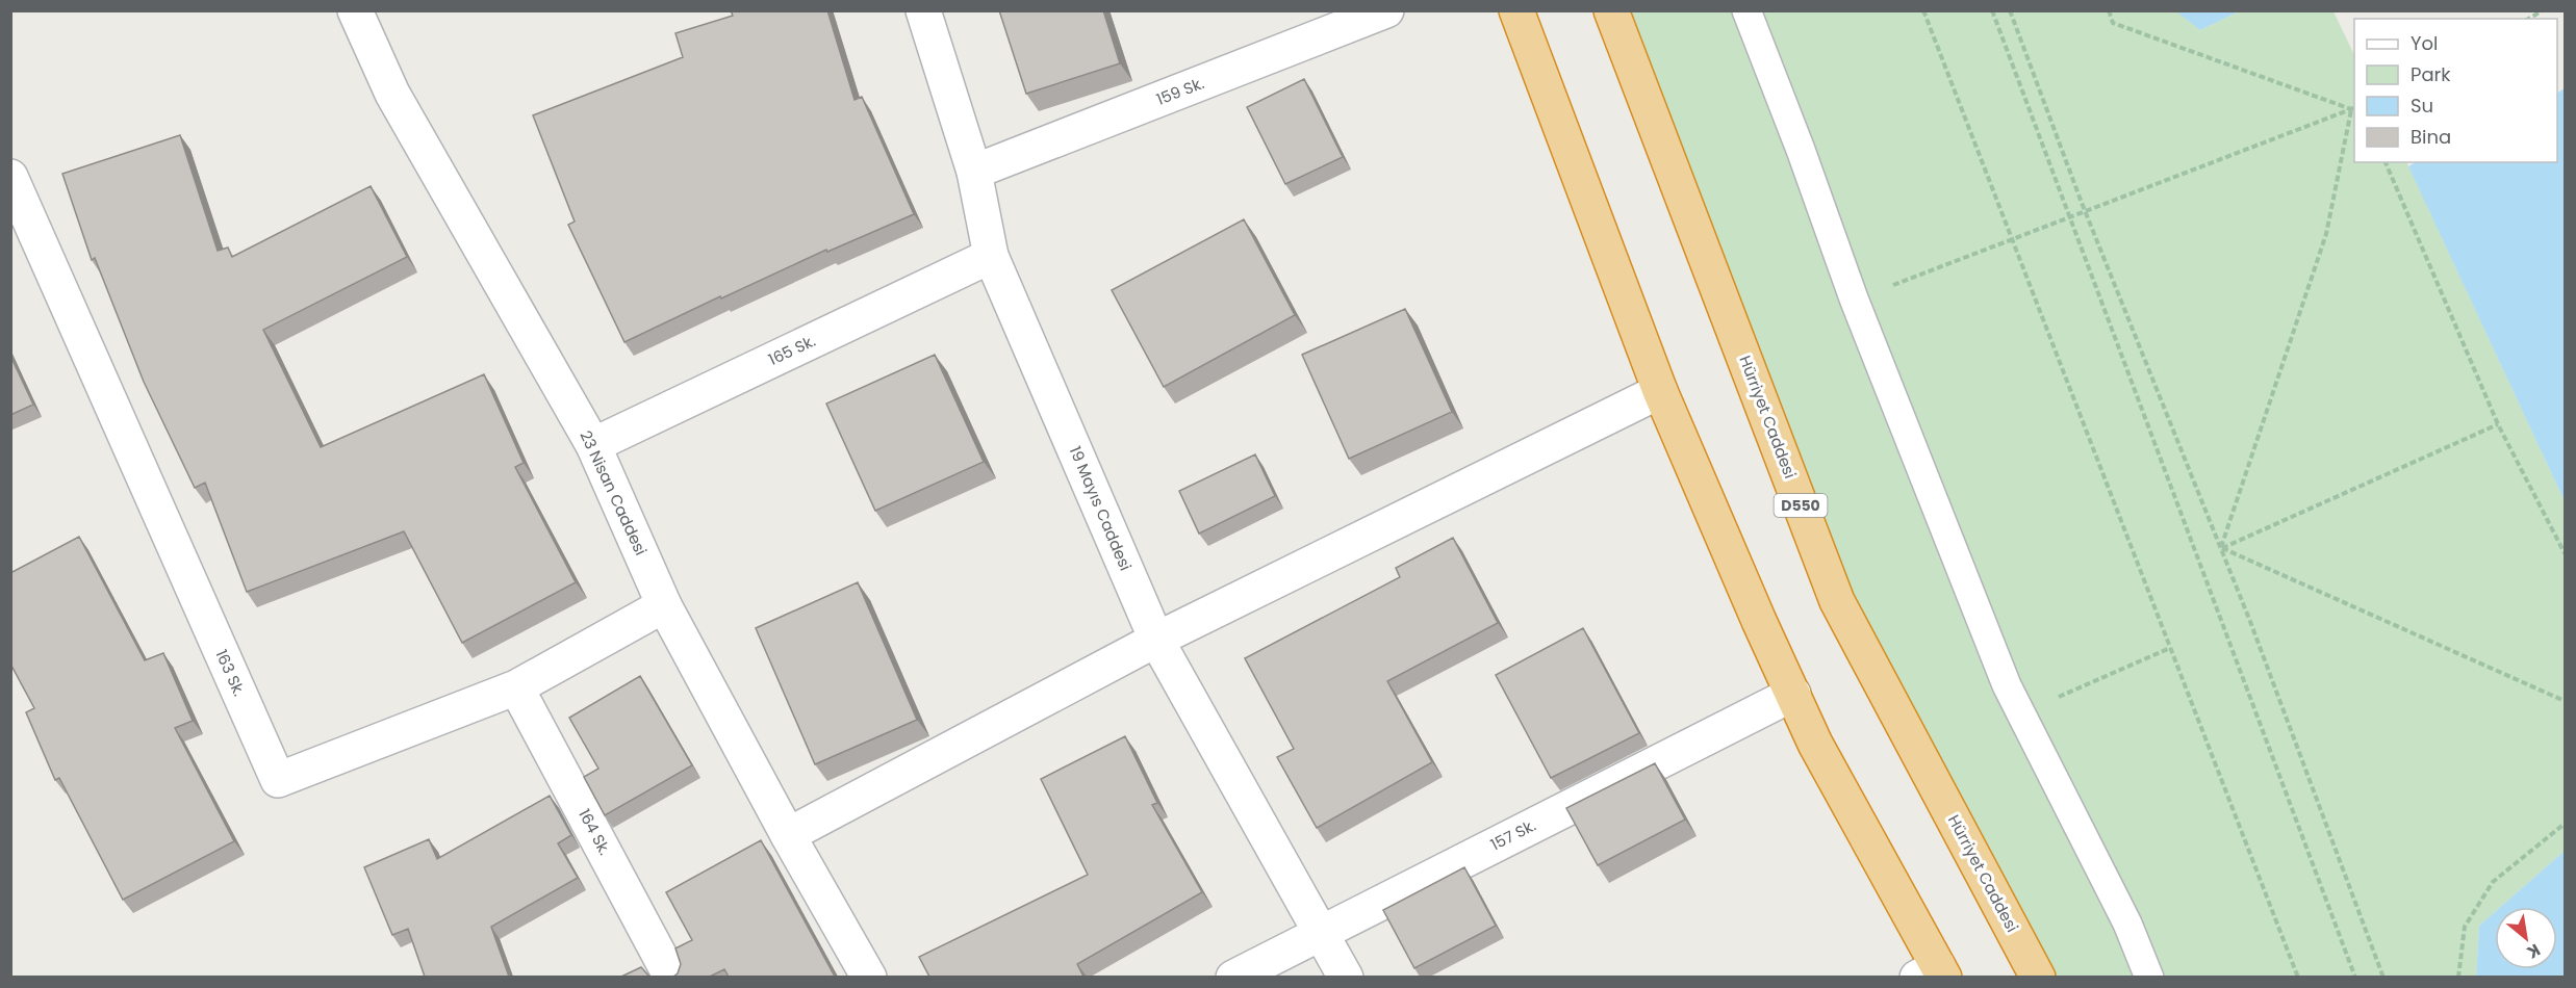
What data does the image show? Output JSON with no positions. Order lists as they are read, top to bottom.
{
  "streets": {
    "highway": ["Hürriyet Caddesi", "D550"],
    "street": [
      "159 Sk.",
      "165 Sk.",
      "23 Nisan Caddesi",
      "19 Mayıs Caddesi",
      "163 Sk.",
      "164 Sk.",
      "157 Sk."
    ]
  },
  "crossings": [
    ["159 Sk.", "19 Mayıs Caddesi"],
    ["165 Sk.", "23 Nisan Caddesi"],
    ["165 Sk.", "19 Mayıs Caddesi"],
    ["23 Nisan Caddesi", "163 Sk."],
    ["19 Mayıs Caddesi", "157 Sk."],
    ["163 Sk.", "164 Sk."]
  ],
  "legend": [
    "Yol",
    "Park",
    "Su",
    "Bina"
  ],
  "north": "bottom right"
}
